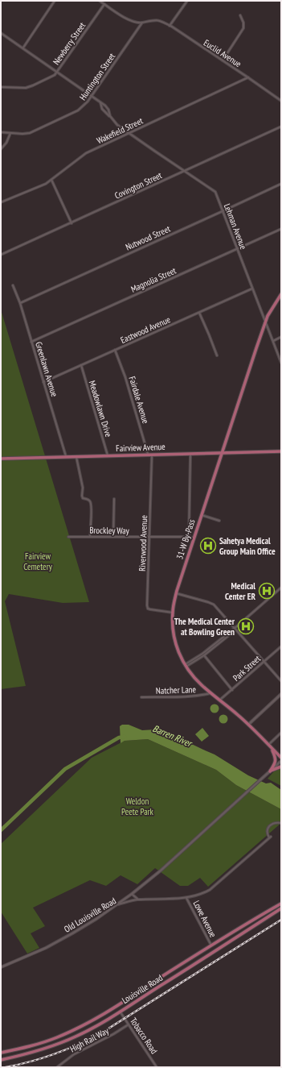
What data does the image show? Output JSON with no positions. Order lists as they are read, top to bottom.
{
  "streets": {
    "main road": ["Fairview Avenue", "31-W By-Pass", "Louisville Road"],
    "street": [
      "Newberry Street",
      "Euclid Avenue",
      "Huntington Street",
      "Wakefield Street",
      "Covington Street",
      "Lehman Avenue",
      "Nutwood Street",
      "Magnolia Street",
      "Eastwood Avenue",
      "Greenlawn Avenue",
      "Fairdale Avenue",
      "Meadowlawn Drive",
      "Brockley Way",
      "Riverwood Avenue",
      "Park Street",
      "Natcher Lane",
      "Old Louisville Road",
      "Lowe Avenue",
      "Tobacco Road",
      "High Rail Way"
    ]
  },
  "crossings": [
    ["Euclid Avenue", "Huntington Street"],
    ["Euclid Avenue", "Wakefield Street"],
    ["Wakefield Street", "Lehman Avenue"],
    ["Covington Street", "Lehman Avenue"],
    ["Lehman Avenue", "Nutwood Street"],
    ["Lehman Avenue", "Magnolia Street"],
    ["Lehman Avenue", "Eastwood Avenue"],
    ["Lehman Avenue", "31-W By-Pass"],
    ["Nutwood Street", "Greenlawn Avenue"],
    ["Magnolia Street", "Greenlawn Avenue"],
    ["Eastwood Avenue", "Greenlawn Avenue"],
    ["Eastwood Avenue", "Fairdale Avenue"],
    ["Eastwood Avenue", "Meadowlawn Drive"],
    ["Greenlawn Avenue", "Fairview Avenue"],
    ["Fairdale Avenue", "Fairview Avenue"],
    ["Meadowlawn Drive", "Fairview Avenue"],
    ["Fairview Avenue", "31-W By-Pass"],
    ["Fairview Avenue", "Riverwood Avenue"],
    ["Brockley Way", "31-W By-Pass"],
    ["Brockley Way", "Riverwood Avenue"],
    ["31-W By-Pass", "Riverwood Avenue"],
    ["31-W By-Pass", "Park Street"],
    ["31-W By-Pass", "Natcher Lane"],
    ["Old Louisville Road", "Lowe Avenue"],
    ["Lowe Avenue", "Louisville Road"],
    ["Louisville Road", "Tobacco Road"],
    ["Tobacco Road", "High Rail Way"]
  ],
  "water": ["Barren River"],
  "parks": ["Fairview Cemetery", "Weldon Peete Park"],
  "places": {
    "hospital": ["Sahetya Medical Group Main Office", "Medical Center ER", "The Medical Center at Bowling Green"]
  }
}
